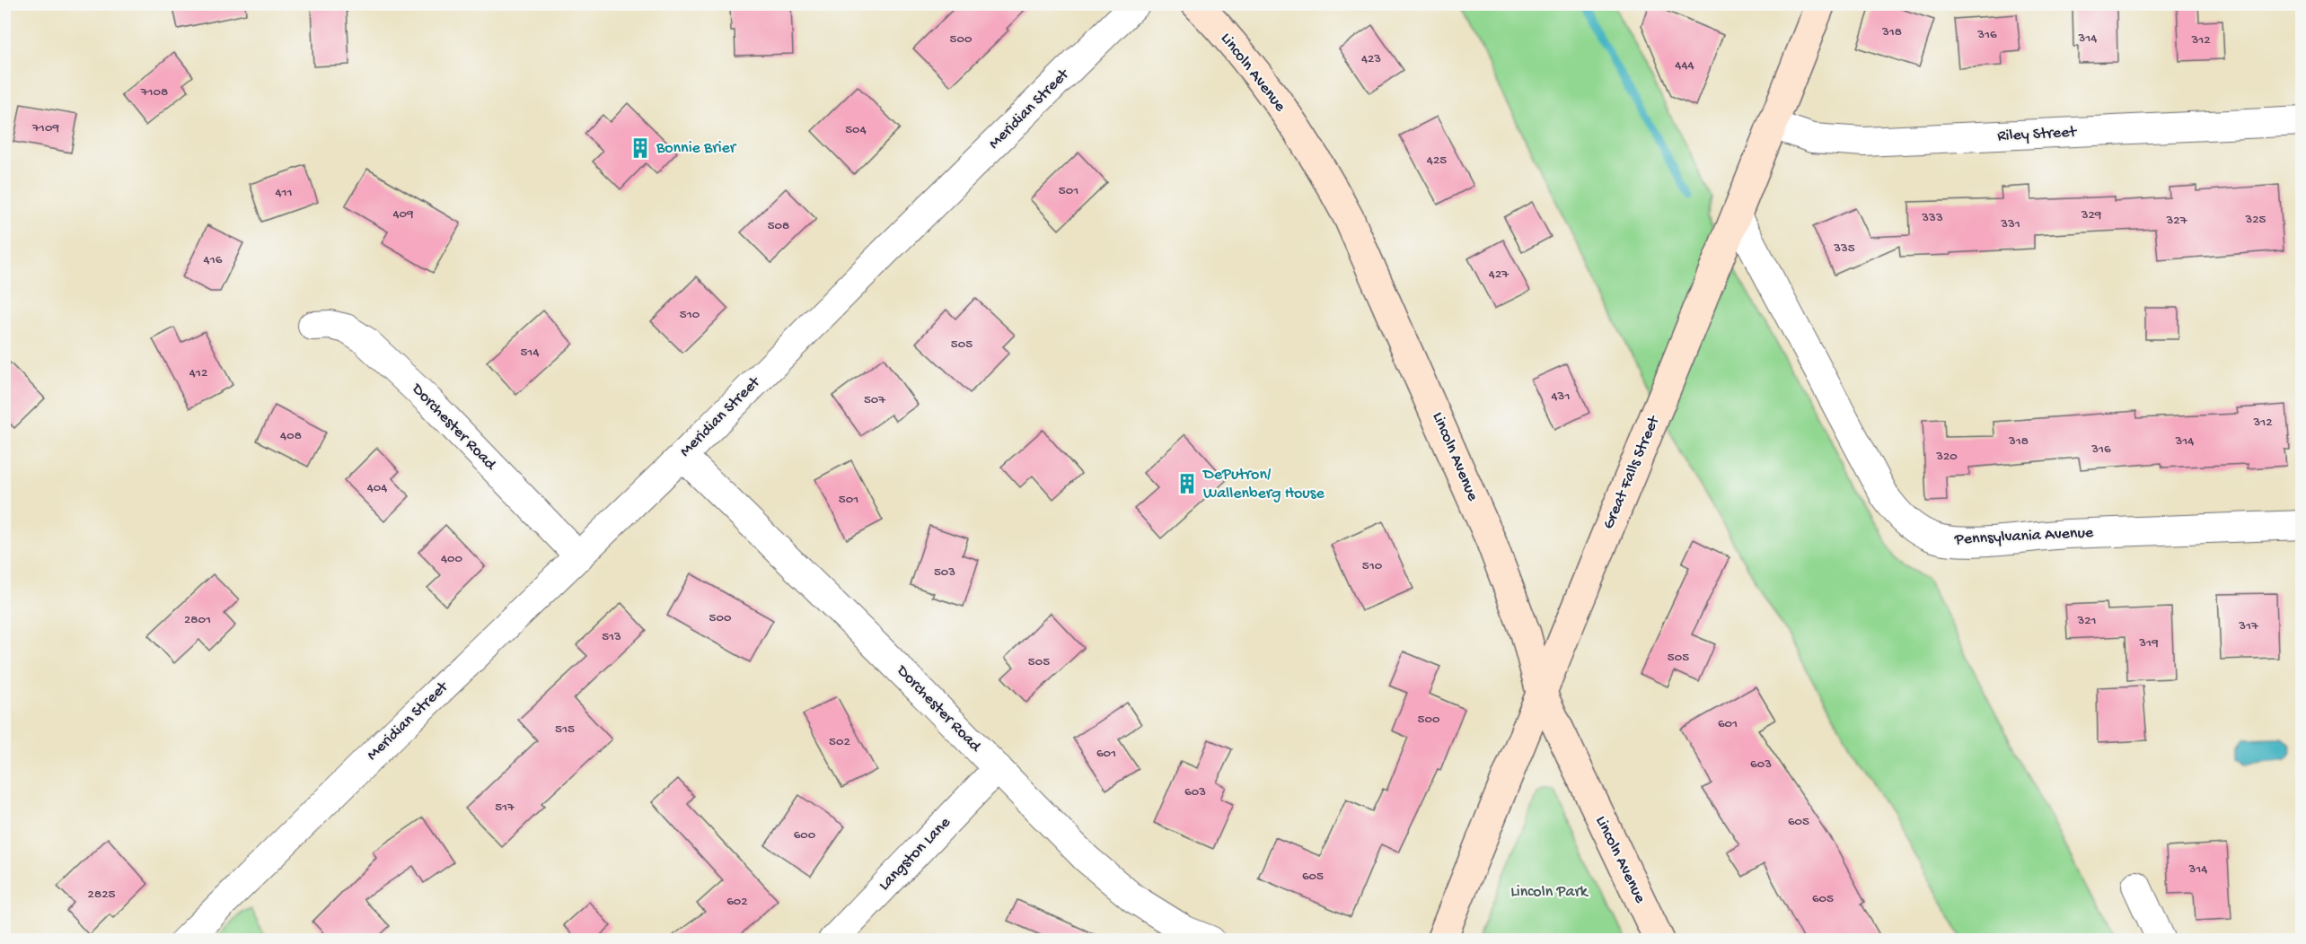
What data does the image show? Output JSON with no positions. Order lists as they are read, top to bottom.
{
  "streets": {
    "street": [
      "Lincoln Avenue",
      "Meridian Street",
      "Riley Street",
      "Dorchester Road",
      "Great Falls Street",
      "Pennsylvania Avenue",
      "Langston Lane"
    ]
  },
  "crossings": [
    ["Lincoln Avenue", "Great Falls Street"],
    ["Meridian Street", "Dorchester Road"],
    ["Riley Street", "Great Falls Street"],
    ["Dorchester Road", "Langston Lane"],
    ["Great Falls Street", "Pennsylvania Avenue"]
  ],
  "parks": ["Lincoln Park"],
  "places": {
    "building": ["Bonnie Brier", "DePutron/ Wallenberg House"]
  },
  "house_numbers": [
    "318",
    "316",
    "314",
    "500",
    "312",
    "423",
    "444",
    "7108",
    "7109",
    "504",
    "425",
    "501",
    "411",
    "409",
    "329",
    "333",
    "325",
    "327",
    "331",
    "508",
    "335",
    "416",
    "427",
    "510",
    "505",
    "514",
    "412",
    "431",
    "507",
    "312",
    "408",
    "318",
    "314",
    "316",
    "320",
    "404",
    "501",
    "400",
    "510",
    "503",
    "500",
    "2801",
    "321",
    "317",
    "513",
    "319",
    "505",
    "505",
    "500",
    "601",
    "515",
    "502",
    "601",
    "603",
    "603",
    "517",
    "605",
    "600",
    "314",
    "605",
    "2825",
    "605",
    "602"
  ]
}
